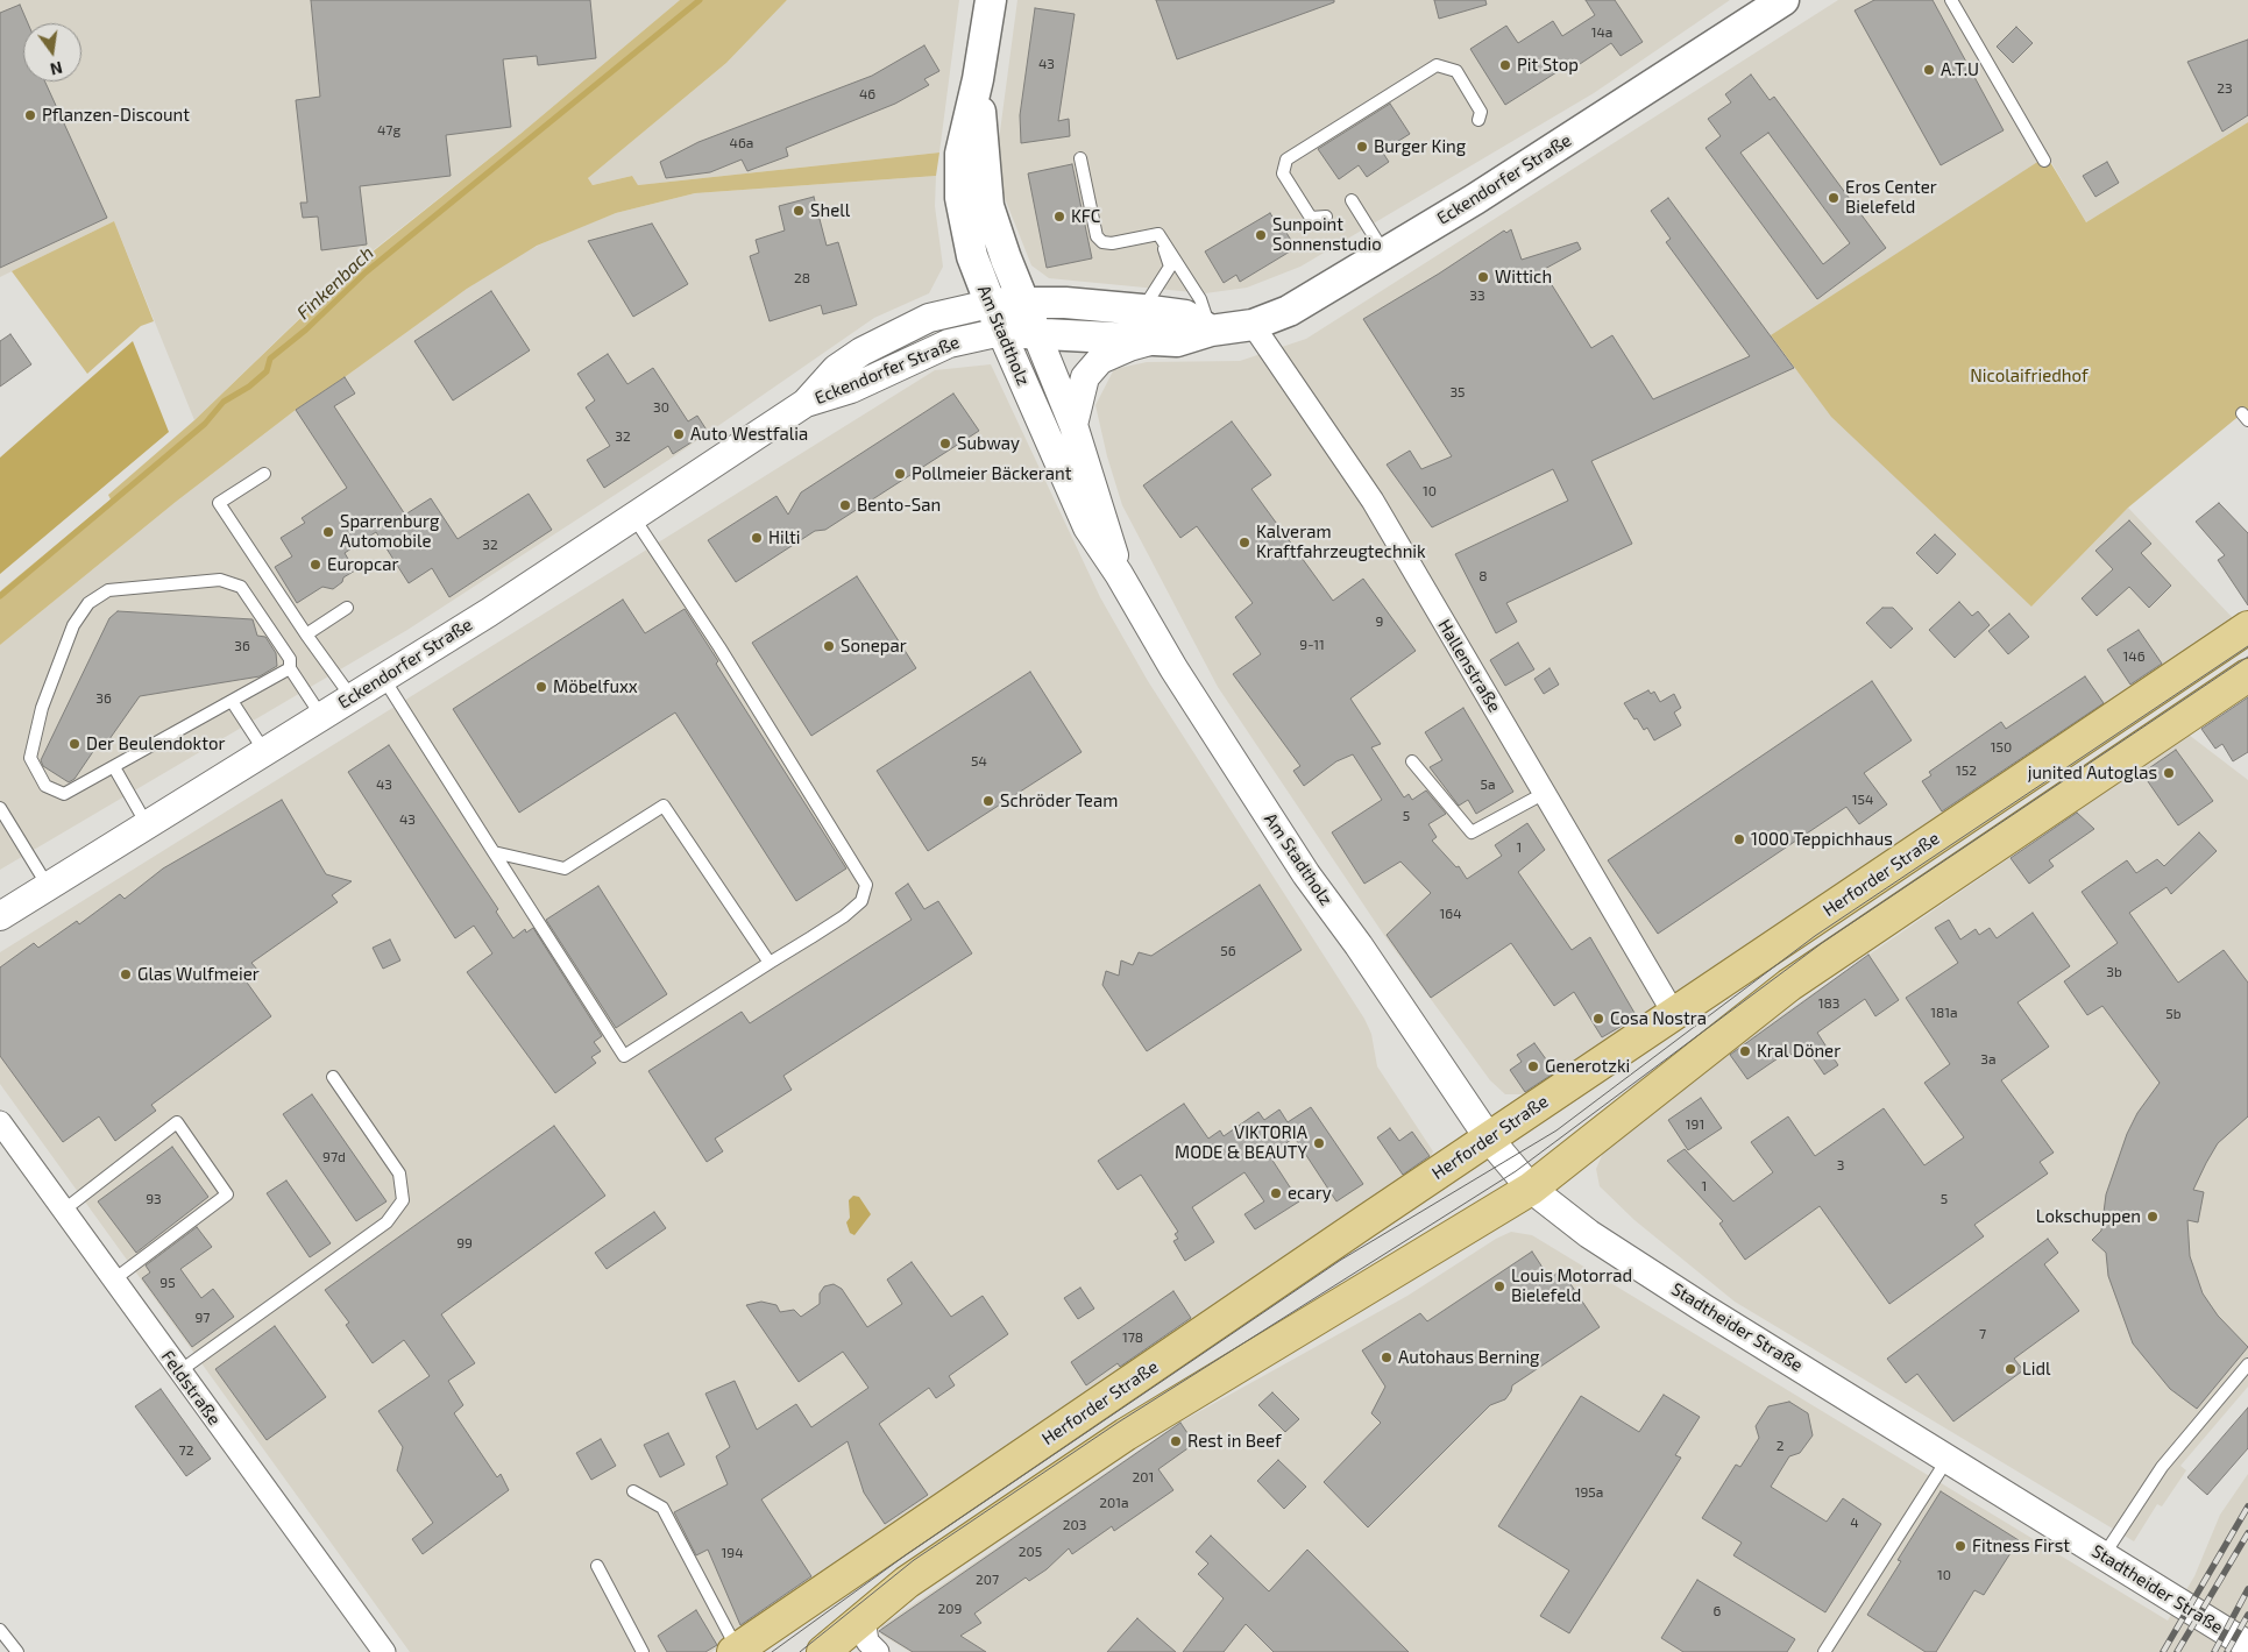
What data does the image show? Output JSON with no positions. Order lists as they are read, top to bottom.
{
  "streets": {
    "main road": ["Eckendorfer Straße", "Am Stadtholz", "Herforder Straße"],
    "street": ["Hallenstraße", "Stadtheider Straße", "Feldstraße"]
  },
  "crossings": [
    ["Eckendorfer Straße", "Am Stadtholz"],
    ["Eckendorfer Straße", "Hallenstraße"],
    ["Am Stadtholz", "Herforder Straße"],
    ["Am Stadtholz", "Stadtheider Straße"],
    ["Hallenstraße", "Herforder Straße"]
  ],
  "water": ["Finkenbach"],
  "parks": ["Nicolaifriedhof"],
  "places": [
    "Pit Stop",
    "A.T.U",
    "Pflanzen-Discount",
    "Burger King",
    "Eros Center Bielefeld",
    "Shell",
    "KFC",
    "Sunpoint Sonnenstudio",
    "Wittich",
    "Auto Westfalia",
    "Subway",
    "Pollmeier Bäckerant",
    "Bento-San",
    "Sparrenburg Automobile",
    "Hilti",
    "Kalveram Kraftfahrzeugtechnik",
    "Europcar",
    "Sonepar",
    "Möbelfuxx",
    "Der Beulendoktor",
    "junited Autoglas",
    "Schröder Team",
    "1000 Teppichhaus",
    "Glas Wulfmeier",
    "Cosa Nostra",
    "Kral Döner",
    "Generotzki",
    "VIKTORIA MODE & BEAUTY",
    "ecary",
    "Lokschuppen",
    "Louis Motorrad Bielefeld",
    "Autohaus Berning",
    "Lidl",
    "Rest in Beef",
    "Fitness First"
  ],
  "house_numbers": [
    "14a",
    "43",
    "23",
    "46",
    "47g",
    "46a",
    "28",
    "33",
    "35",
    "30",
    "32",
    "10",
    "32",
    "8",
    "9",
    "9-11",
    "36",
    "146",
    "36",
    "150",
    "54",
    "152",
    "43",
    "5a",
    "154",
    "5",
    "43",
    "1",
    "164",
    "56",
    "3b",
    "183",
    "181a",
    "5b",
    "3a",
    "191",
    "97d",
    "3",
    "1",
    "93",
    "5",
    "99",
    "95",
    "97",
    "7",
    "178",
    "2",
    "72",
    "201",
    "195a",
    "201a",
    "4",
    "203",
    "205",
    "194",
    "10",
    "207",
    "209",
    "6"
  ],
  "north": "bottom"
}
